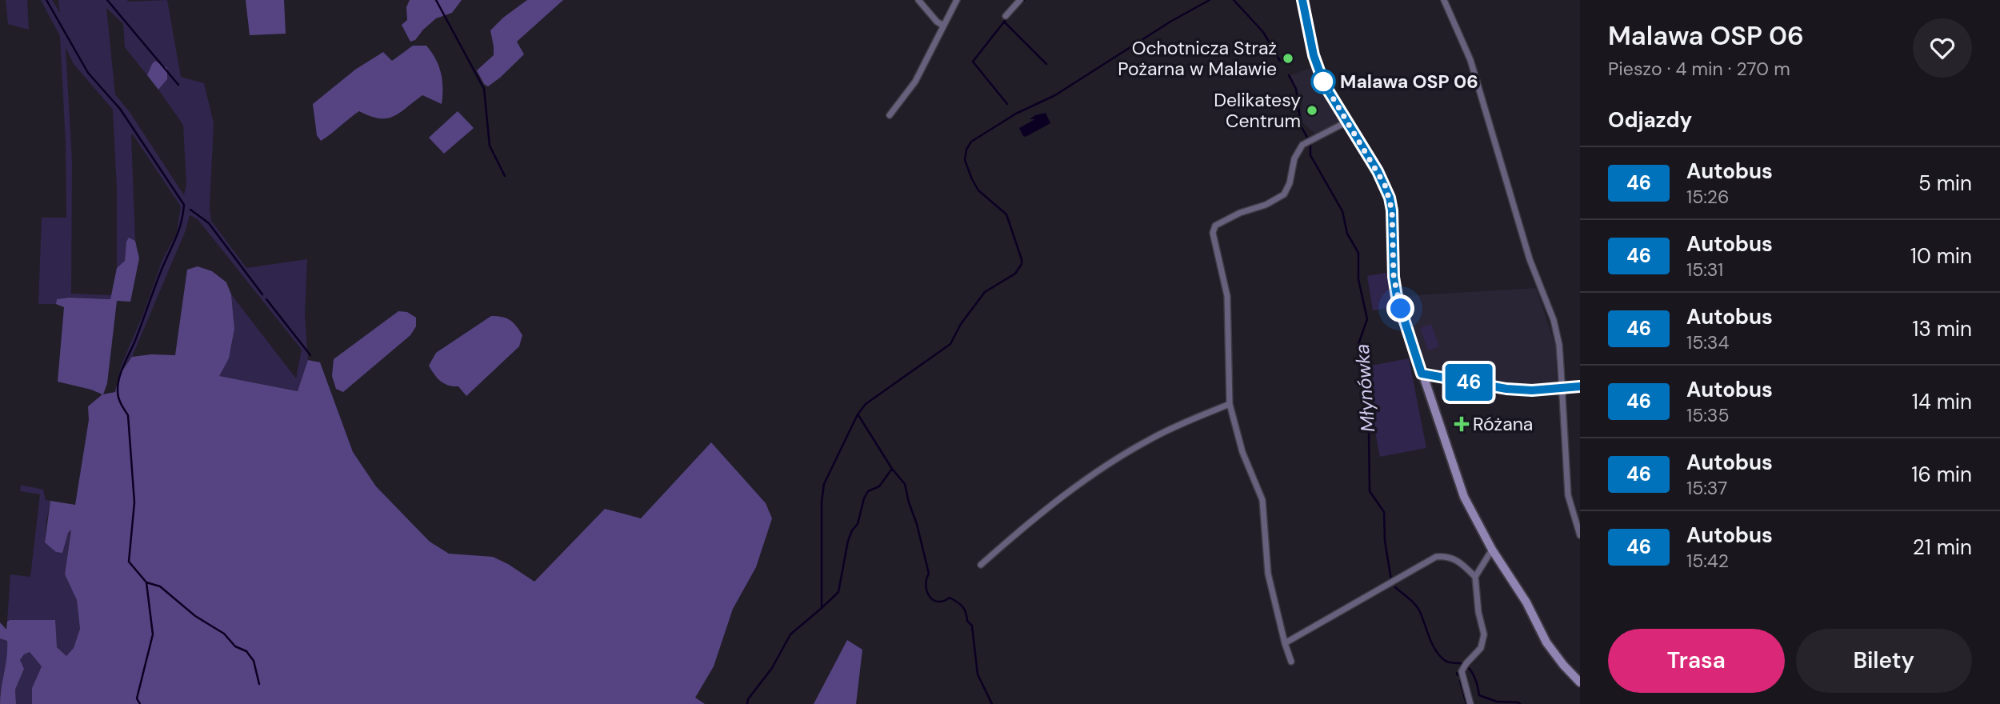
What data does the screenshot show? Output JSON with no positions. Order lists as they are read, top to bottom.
{
  "water": ["Młynówka"],
  "places": {
    "other": ["Ochotnicza Straż Pożarna w Malawie", "Malawa OSP 06", "Delikatesy Centrum"],
    "health": ["Różana"]
  },
  "lines": ["bus line 46"],
  "page": {
    "on_map": "46",
    "heading": [
      ["Malawa OSP 06", "Pieszo · 4 min · 270 m"],
      "Odjazdy"
    ],
    "list": [
      {
        "mark": "46",
        "name": "Autobus",
        "note": "15:26",
        "value": "5 min"
      },
      {
        "mark": "46",
        "name": "Autobus",
        "note": "15:31",
        "value": "10 min"
      },
      {
        "mark": "46",
        "name": "Autobus",
        "note": "15:34",
        "value": "13 min"
      },
      {
        "mark": "46",
        "name": "Autobus",
        "note": "15:35",
        "value": "14 min"
      },
      {
        "mark": "46",
        "name": "Autobus",
        "note": "15:37",
        "value": "16 min"
      },
      {
        "mark": "46",
        "name": "Autobus",
        "note": "15:42",
        "value": "21 min"
      }
    ],
    "buttons": ["Trasa", "Bilety"]
  }
}
